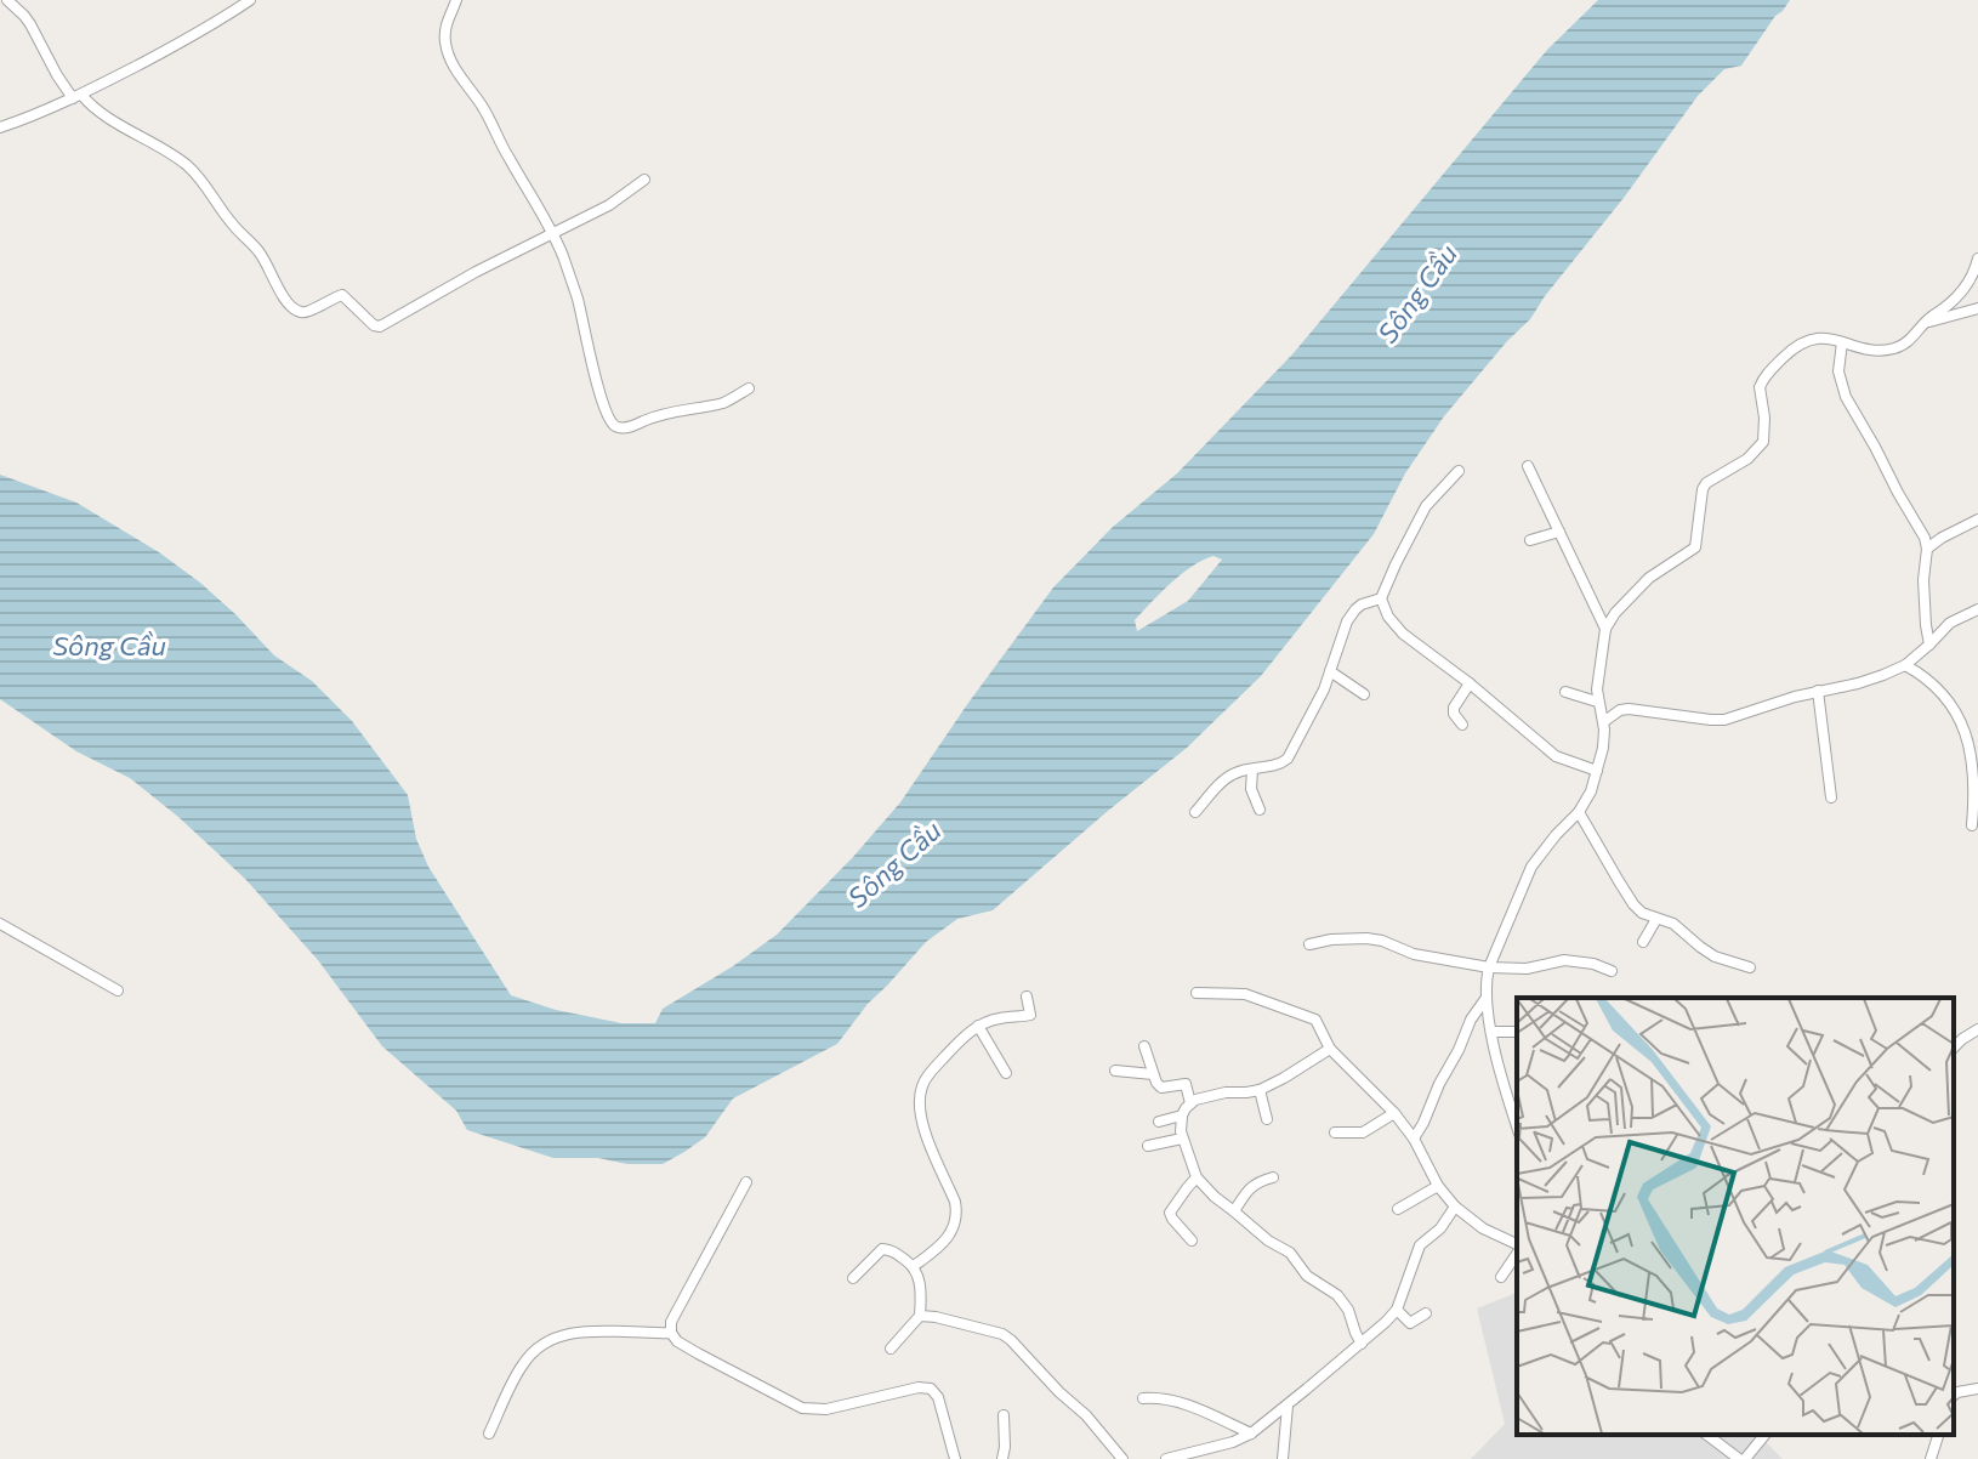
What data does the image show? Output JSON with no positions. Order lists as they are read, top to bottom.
{
  "water": ["Sông Cầu"]
}
